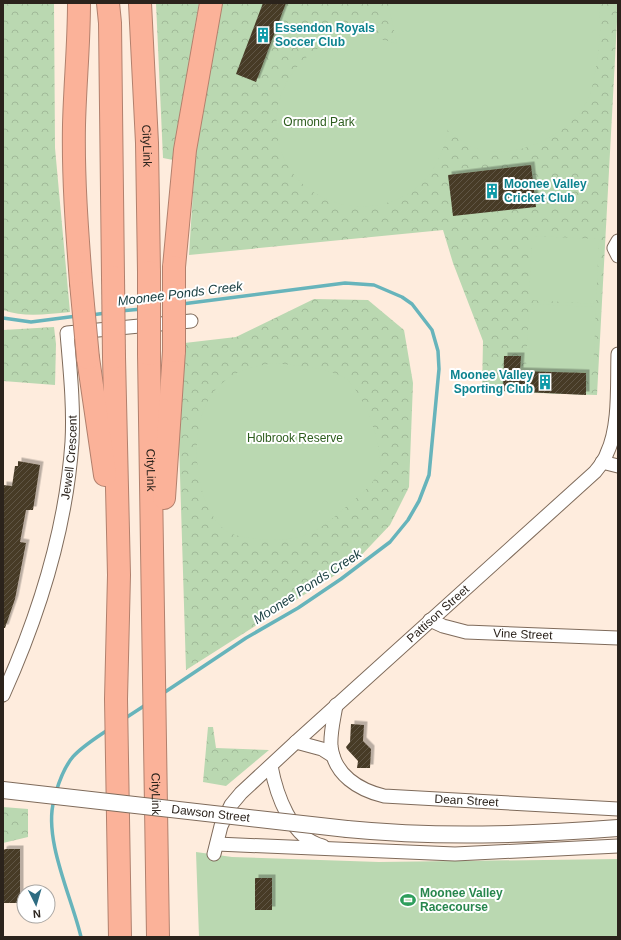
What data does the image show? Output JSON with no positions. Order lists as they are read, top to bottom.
{
  "streets": {
    "highway": ["CityLink"],
    "street": [
      "Jewell Crescent",
      "Pattison Street",
      "Vine Street",
      "Dean Street",
      "Dawson Street"
    ]
  },
  "crossings": [
    ["Pattison Street", "Vine Street"],
    ["Pattison Street", "Dean Street"]
  ],
  "water": ["Moonee Ponds Creek"],
  "parks": ["Ormond Park", "Holbrook Reserve"],
  "places": {
    "building": ["Essendon Royals Soccer Club", "Moonee Valley Cricket Club", "Moonee Valley Sporting Club"],
    "sports": ["Moonee Valley Racecourse"]
  },
  "north": "bottom"
}
